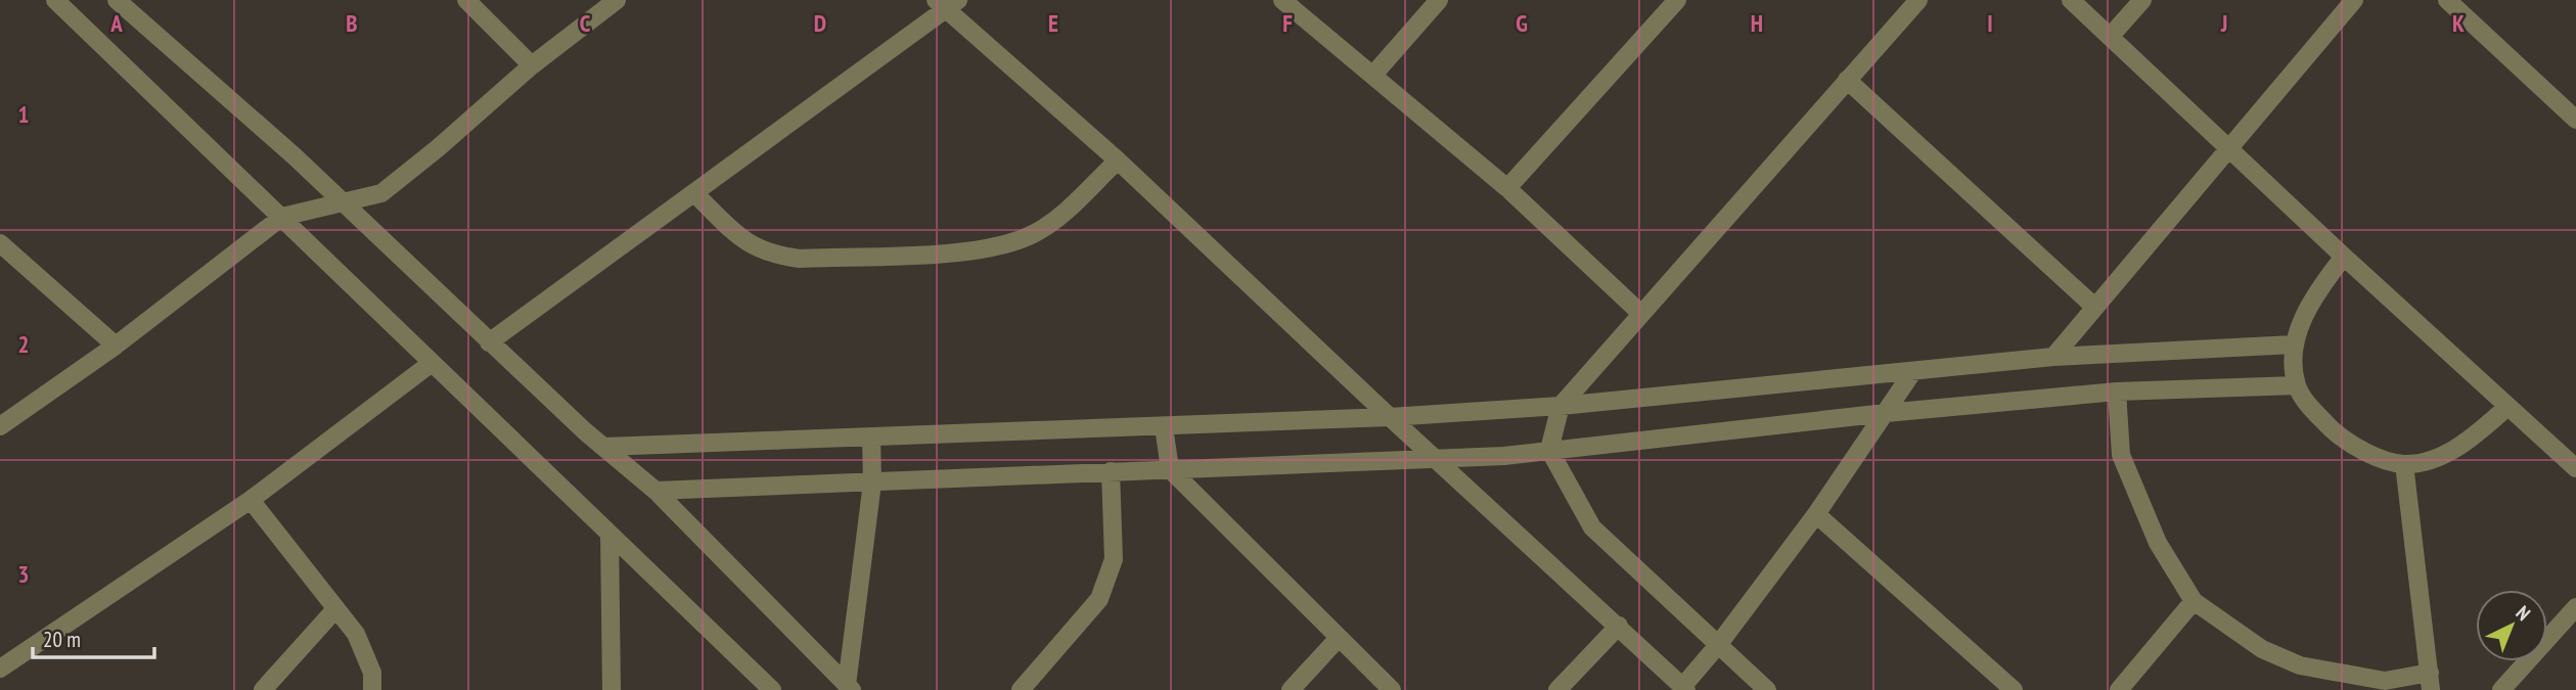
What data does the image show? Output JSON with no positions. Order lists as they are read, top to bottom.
{
  "scale_bar": "20 m",
  "north": "top right",
  "grid": {
    "columns": [
      "A",
      "B",
      "C",
      "D",
      "E",
      "F",
      "G",
      "H",
      "I",
      "J",
      "K"
    ],
    "rows": ["1", "2", "3"]
  }
}
